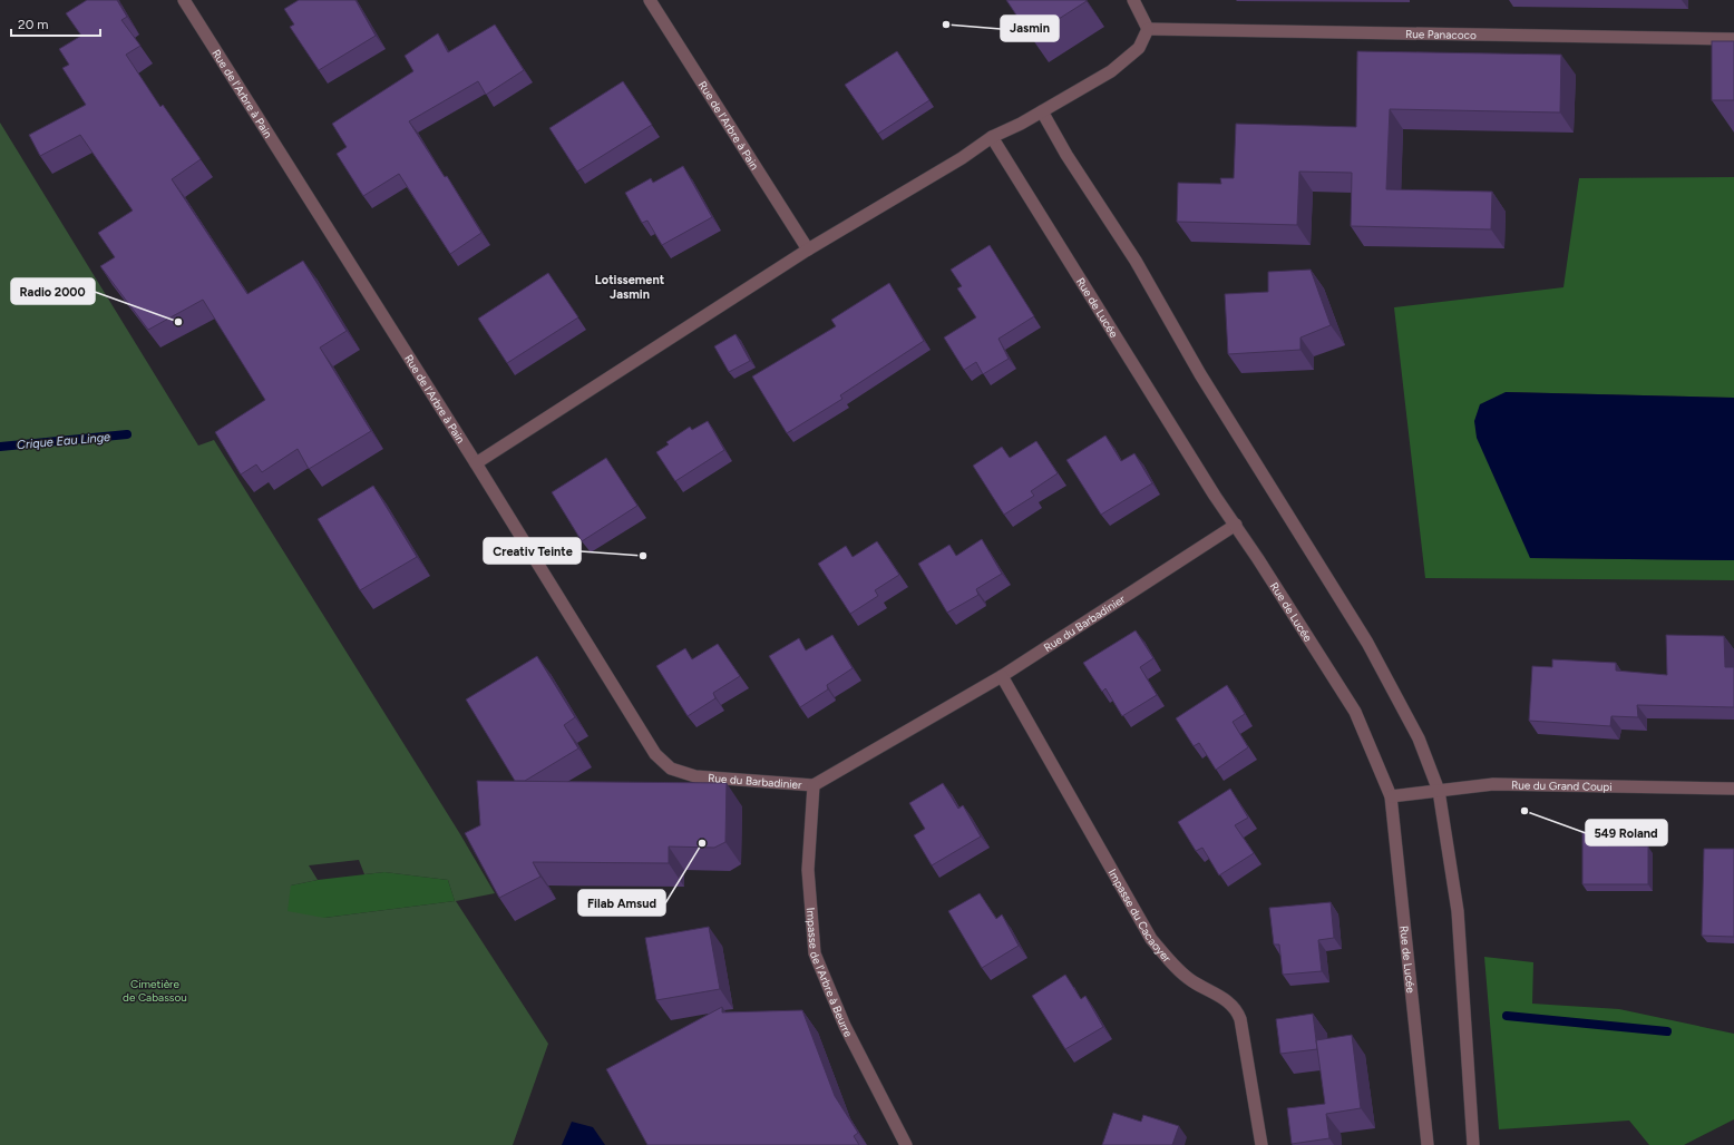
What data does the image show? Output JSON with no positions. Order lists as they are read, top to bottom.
{
  "streets": {
    "street": [
      "Rue Panacoco",
      "Rue de l'Arbre à Pain",
      "Rue de Lucée",
      "Rue du Barbadinier",
      "Rue du Grand Coupi",
      "Impasse du Cacaoyer",
      "Impasse de l'Arbre à Beurre"
    ]
  },
  "crossings": [
    ["Rue de l'Arbre à Pain", "Rue du Barbadinier"],
    ["Rue de Lucée", "Rue du Barbadinier"],
    ["Rue de Lucée", "Rue du Grand Coupi"],
    ["Rue du Barbadinier", "Impasse du Cacaoyer"],
    ["Rue du Barbadinier", "Impasse de l'Arbre à Beurre"]
  ],
  "districts": ["Lotissement Jasmin"],
  "water": ["Crique Eau Linge"],
  "parks": ["Cimetière de Cabassou"],
  "places": [
    "Jasmin",
    "Radio 2000",
    "Creativ Teinte",
    "549 Roland",
    "Filab Amsud"
  ],
  "scale_bar": "20 m"
}
